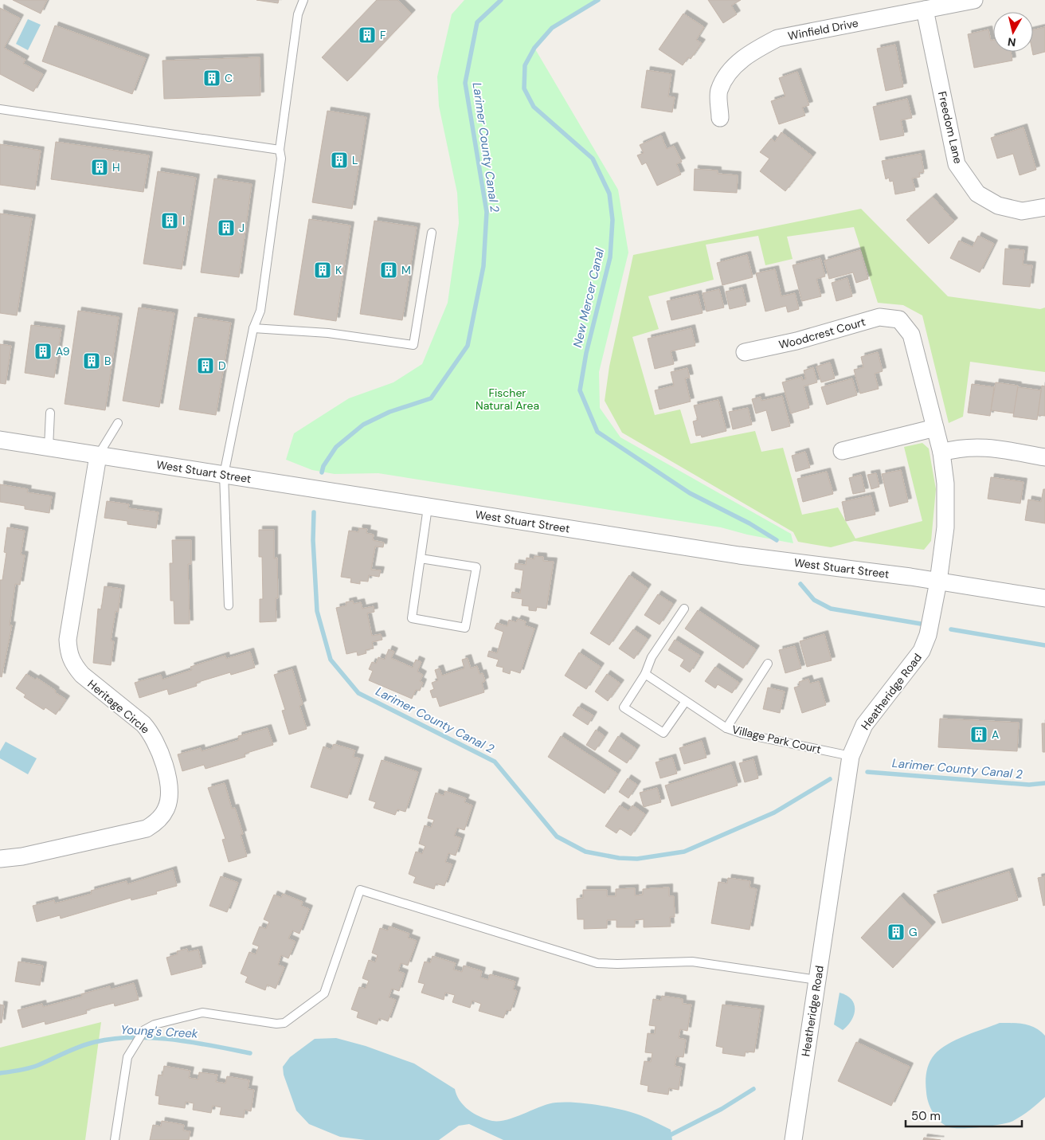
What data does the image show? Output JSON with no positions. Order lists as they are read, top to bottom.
{
  "streets": {
    "street": [
      "Winfield Drive",
      "Freedom Lane",
      "Woodcrest Court",
      "West Stuart Street",
      "Heatheridge Road",
      "Heritage Circle"
    ],
    "lane": ["Village Park Court"]
  },
  "crossings": [
    ["Winfield Drive", "Freedom Lane"],
    ["Woodcrest Court", "Heatheridge Road"],
    ["West Stuart Street", "Heatheridge Road"],
    ["West Stuart Street", "Heritage Circle"],
    ["Heatheridge Road", "Village Park Court"]
  ],
  "water": ["Larimer County Canal 2", "New Mercer Canal", "Young's Creek"],
  "parks": ["Fischer Natural Area"],
  "places": {
    "building": [
      "F",
      "C",
      "L",
      "H",
      "I",
      "J",
      "K",
      "M",
      "A9",
      "B",
      "D",
      "A",
      "G"
    ]
  },
  "scale_bar": "50 m",
  "north": "bottom"
}
